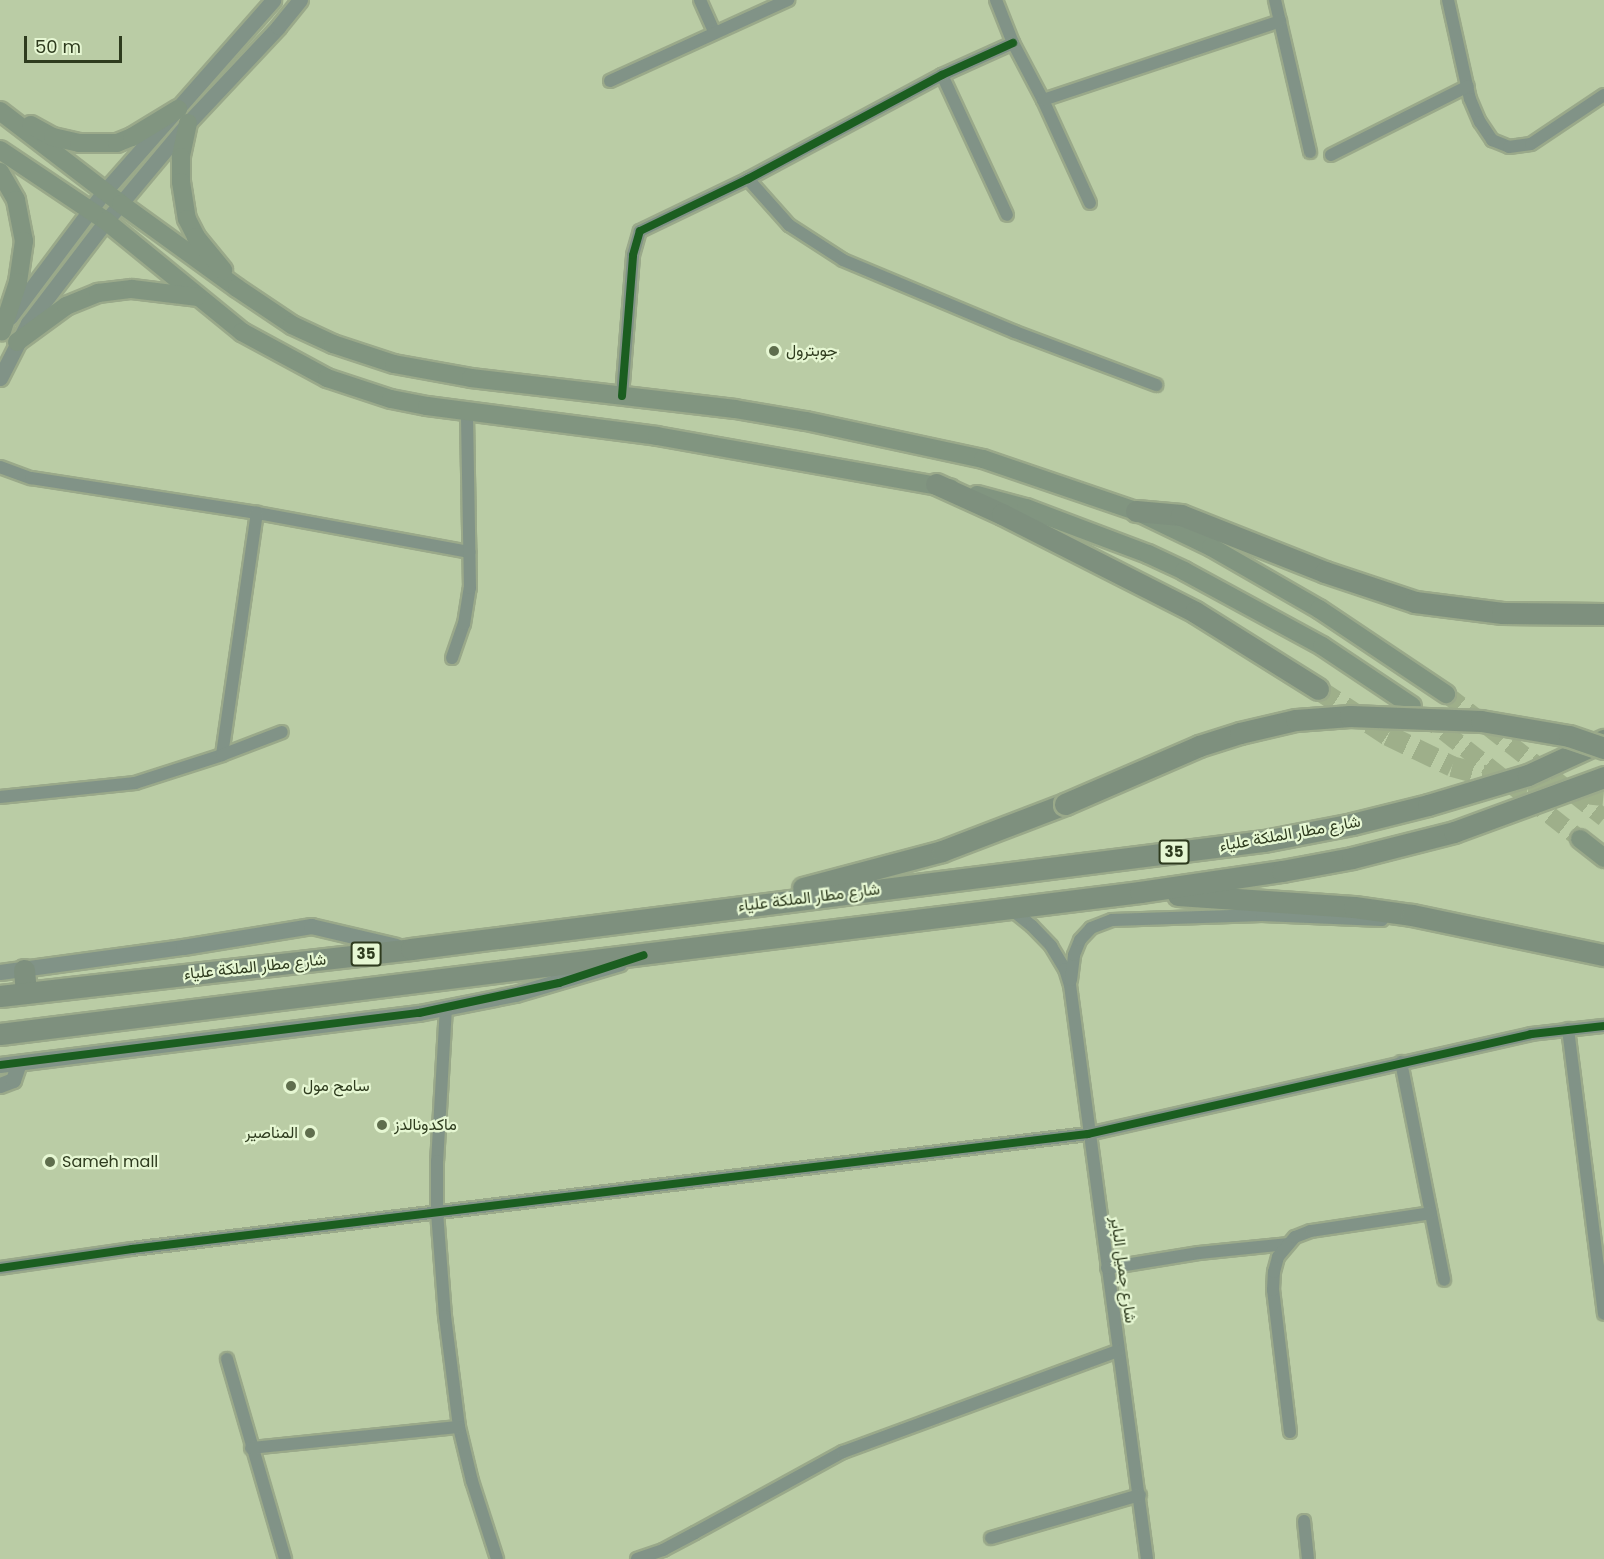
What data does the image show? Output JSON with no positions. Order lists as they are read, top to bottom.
{
  "streets": {
    "highway": ["شارع مطار الملكة علياء", "35"],
    "street": ["شارع جميل الباير"]
  },
  "crossings": [
    ["شارع مطار الملكة علياء", "شارع جميل الباير"]
  ],
  "places": [
    "جوبترول",
    "سامح مول",
    "ماكدونالدز",
    "المناصير",
    "Sameh mall"
  ],
  "scale_bar": "50 m"
}
